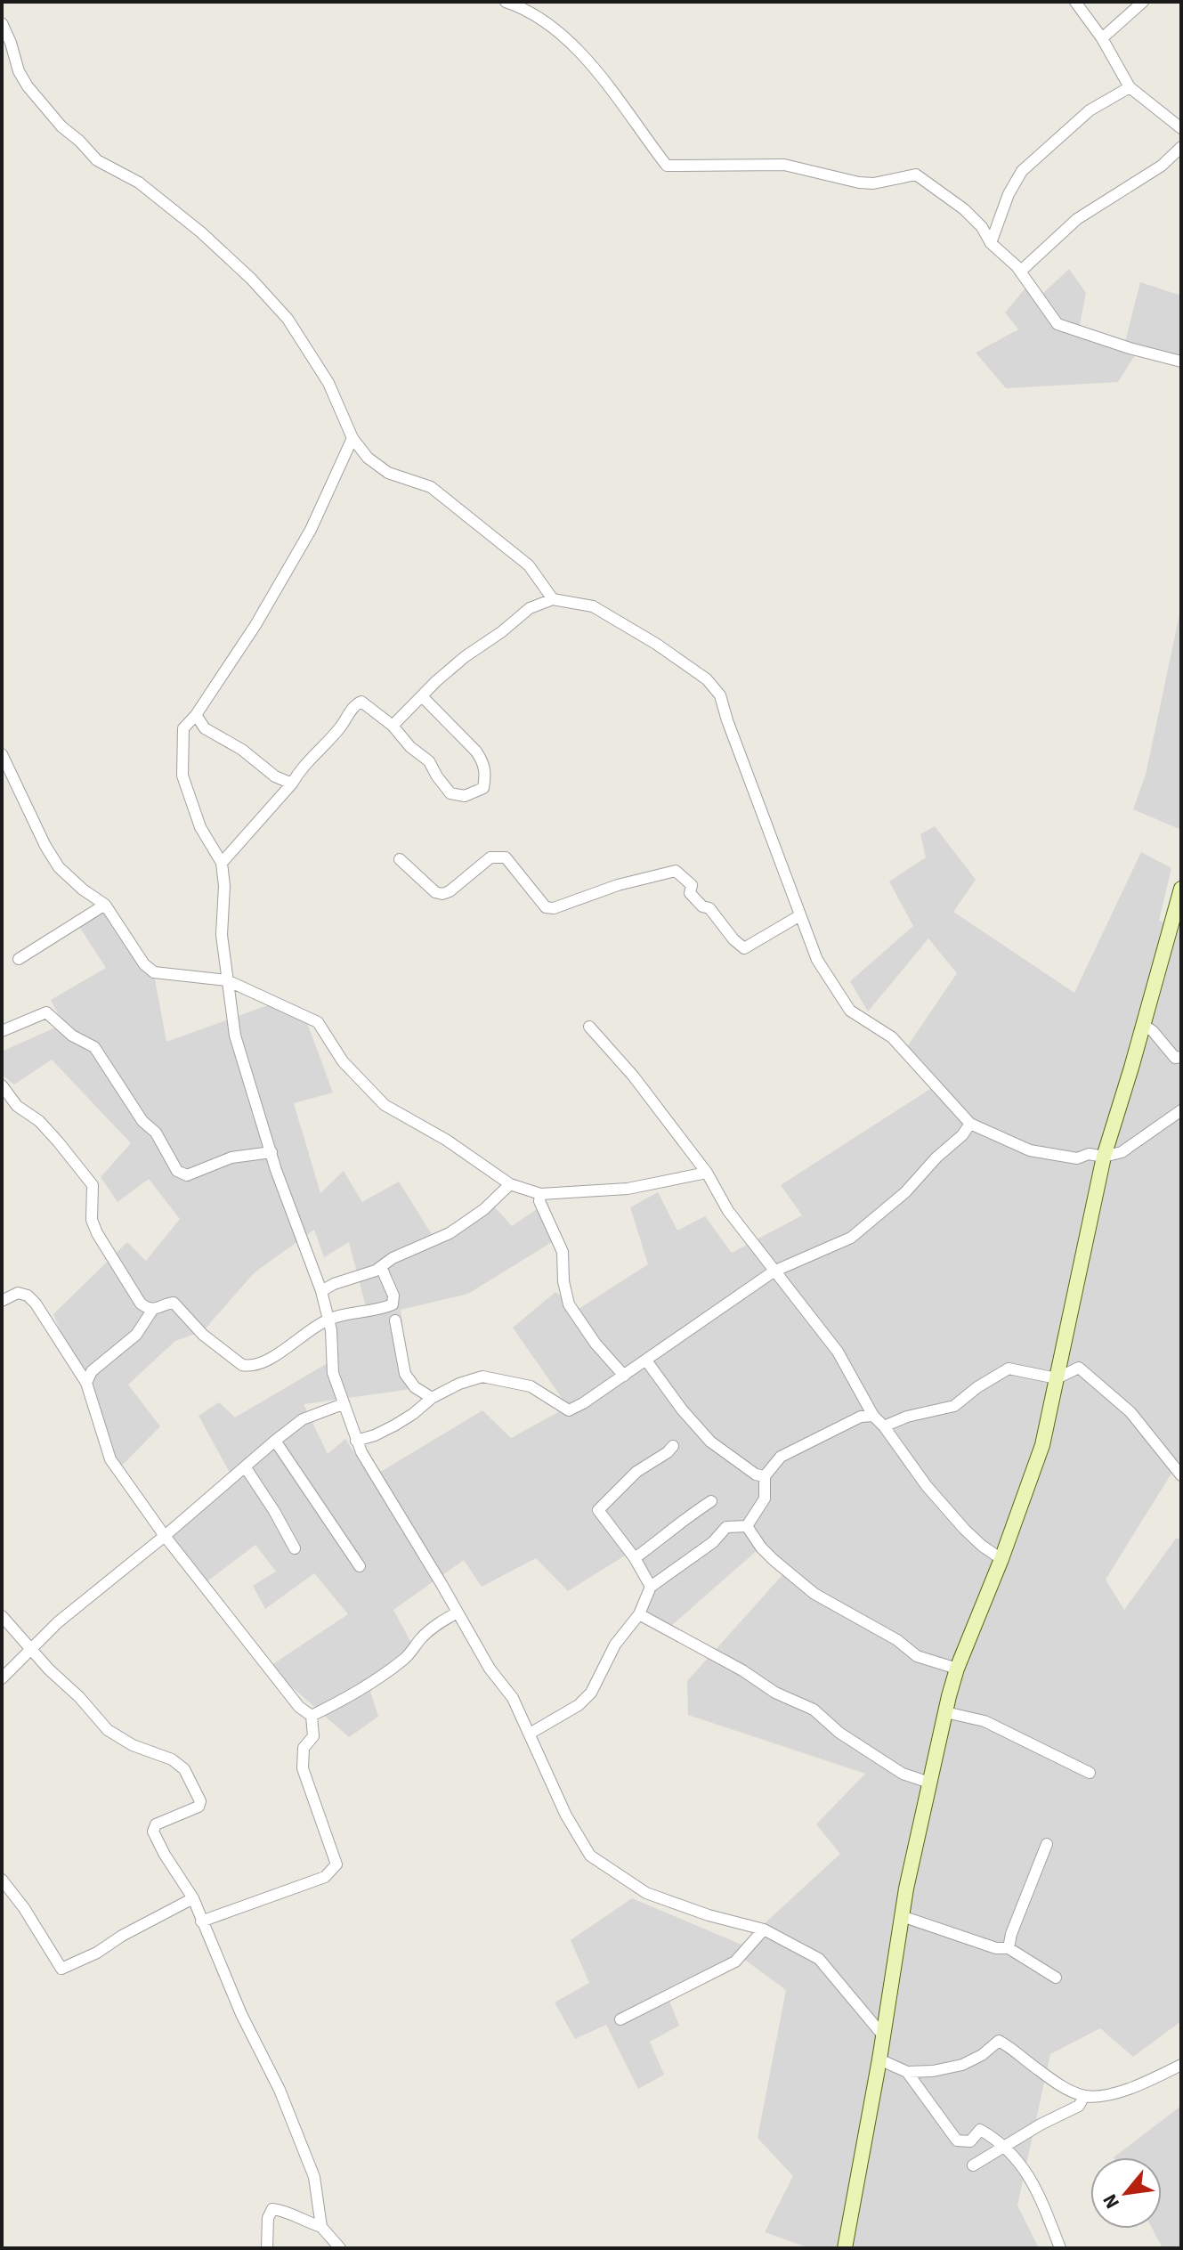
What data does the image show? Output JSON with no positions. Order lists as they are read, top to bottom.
{
  "north": "bottom left"
}
